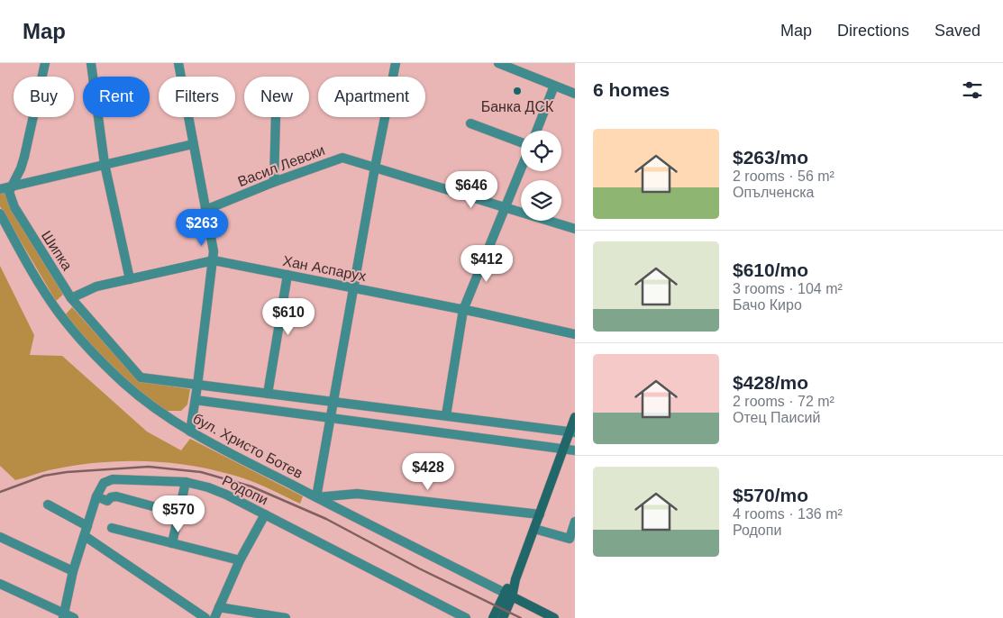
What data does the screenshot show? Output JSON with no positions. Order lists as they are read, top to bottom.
{
  "streets": {
    "main road": ["бул. Христо Ботев"],
    "street": [
      "Васил Левски",
      "Шипка",
      "Хан Аспарух",
      "Родопи"
    ]
  },
  "crossings": [
    ["Шипка", "Хан Аспарух"]
  ],
  "places": ["Банка ДСК"],
  "page": {
    "header": "Map",
    "nav": ["Map", "Directions", "Saved"],
    "heading": "6 homes",
    "chip": [
      "Buy",
      "Rent",
      "Filters",
      "New",
      "Apartment"
    ],
    "list": [
      {
        "name": "$263/mo",
        "note": "2 rooms · 56 m² · Опълченска"
      },
      {
        "name": "$610/mo",
        "note": "3 rooms · 104 m² · Бачо Киро"
      },
      {
        "name": "$428/mo",
        "note": "2 rooms · 72 m² · Отец Паисий"
      },
      {
        "name": "$570/mo",
        "note": "4 rooms · 136 m² · Родопи"
      }
    ],
    "price": [
      "$646",
      "$263",
      "$412",
      "$610",
      "$428",
      "$570"
    ]
  }
}
